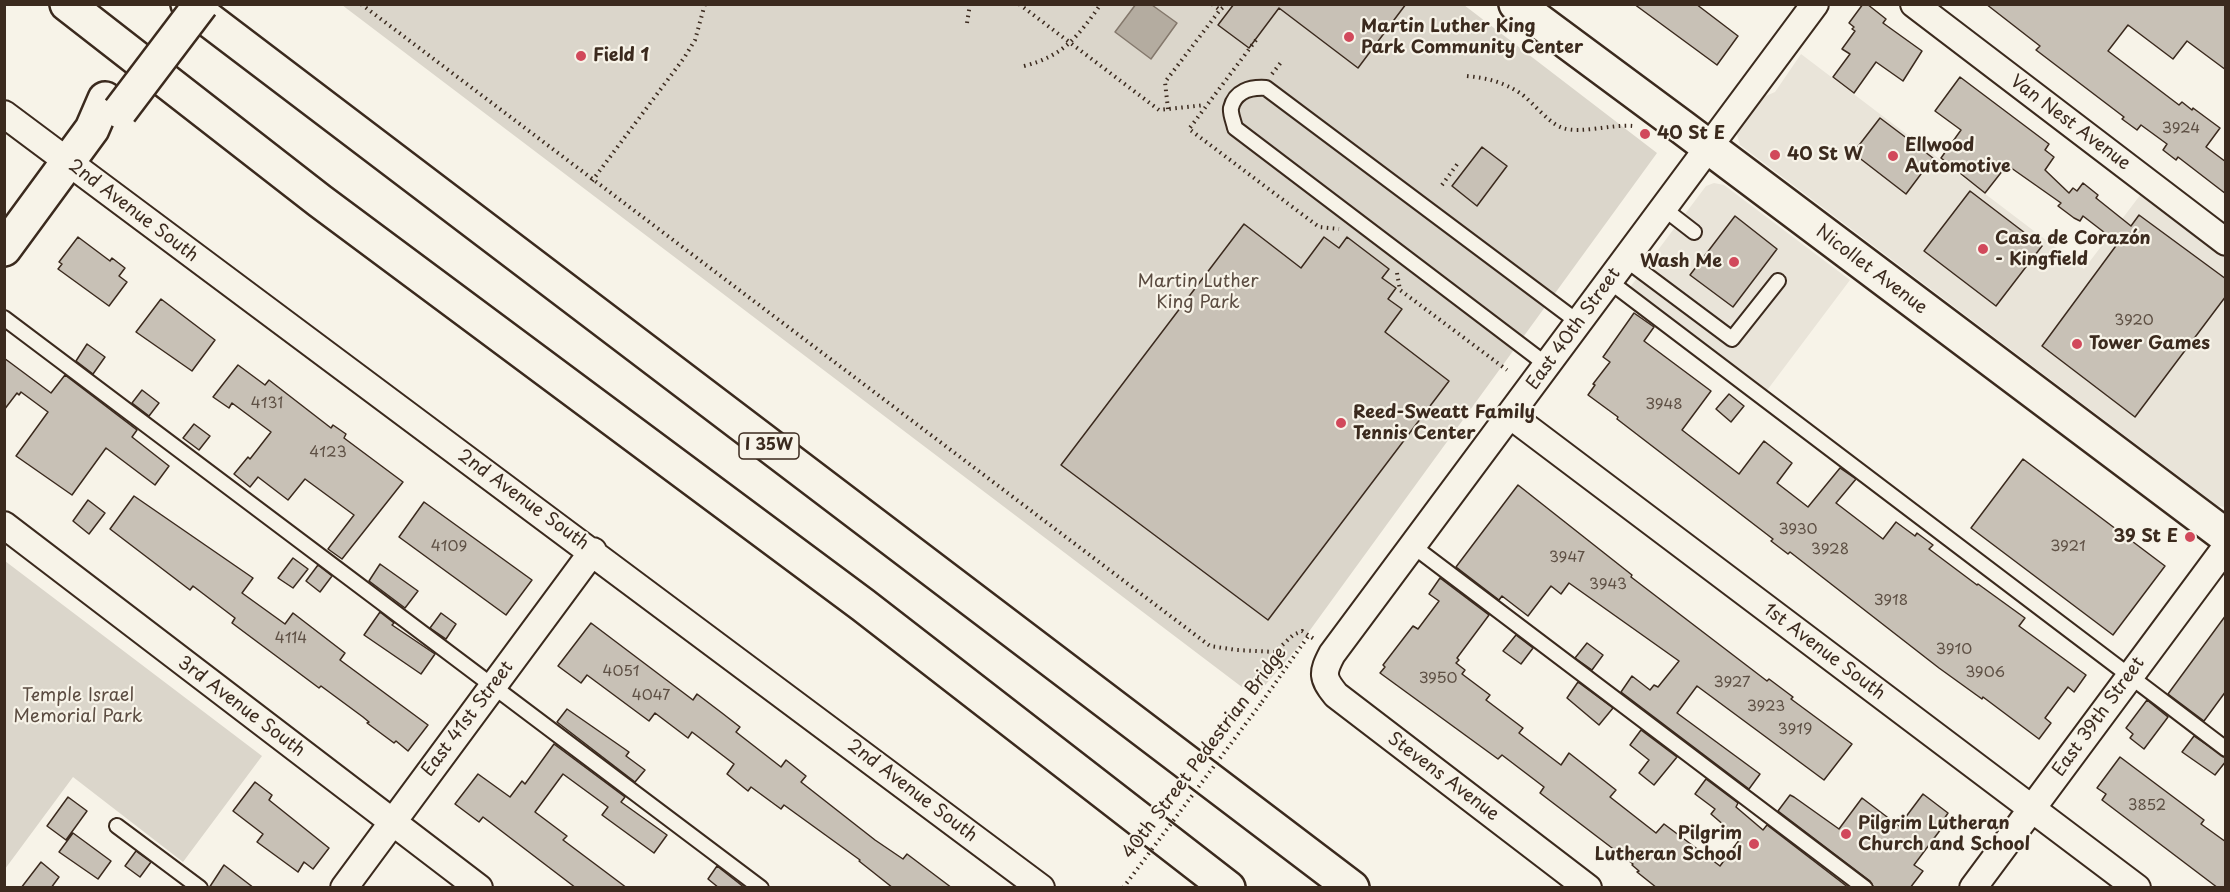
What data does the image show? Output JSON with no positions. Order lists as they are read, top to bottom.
{
  "streets": {
    "main road": ["Nicollet Avenue", "I 35W"],
    "street": [
      "Van Nest Avenue",
      "2nd Avenue South",
      "East 40th Street",
      "1st Avenue South",
      "3rd Avenue South",
      "East 39th Street",
      "East 41st Street",
      "Stevens Avenue"
    ],
    "path": ["40th Street Pedestrian Bridge"]
  },
  "crossings": [
    ["2nd Avenue South", "East 41st Street"],
    ["Nicollet Avenue", "East 40th Street"],
    ["East 40th Street", "1st Avenue South"],
    ["East 40th Street", "Stevens Avenue"],
    ["1st Avenue South", "East 39th Street"],
    ["3rd Avenue South", "East 41st Street"]
  ],
  "parks": ["Martin Luther King Park", "Temple Israel Memorial Park"],
  "places": [
    "Martin Luther King Park Community Center",
    "Field 1",
    "40 St E",
    "40 St W",
    "Ellwood Automotive",
    "Casa de Corazón - Kingfield",
    "Wash Me",
    "Tower Games",
    "Reed-Sweatt Family Tennis Center",
    "39 St E",
    "Pilgrim Lutheran Church and School",
    "Pilgrim Lutheran School"
  ],
  "house_numbers": [
    "3924",
    "3920",
    "4131",
    "3948",
    "4123",
    "3930",
    "4109",
    "3921",
    "3928",
    "3947",
    "3943",
    "3918",
    "4114",
    "3910",
    "4051",
    "3906",
    "3950",
    "3927",
    "4047",
    "3923",
    "3919",
    "3852"
  ]
}
